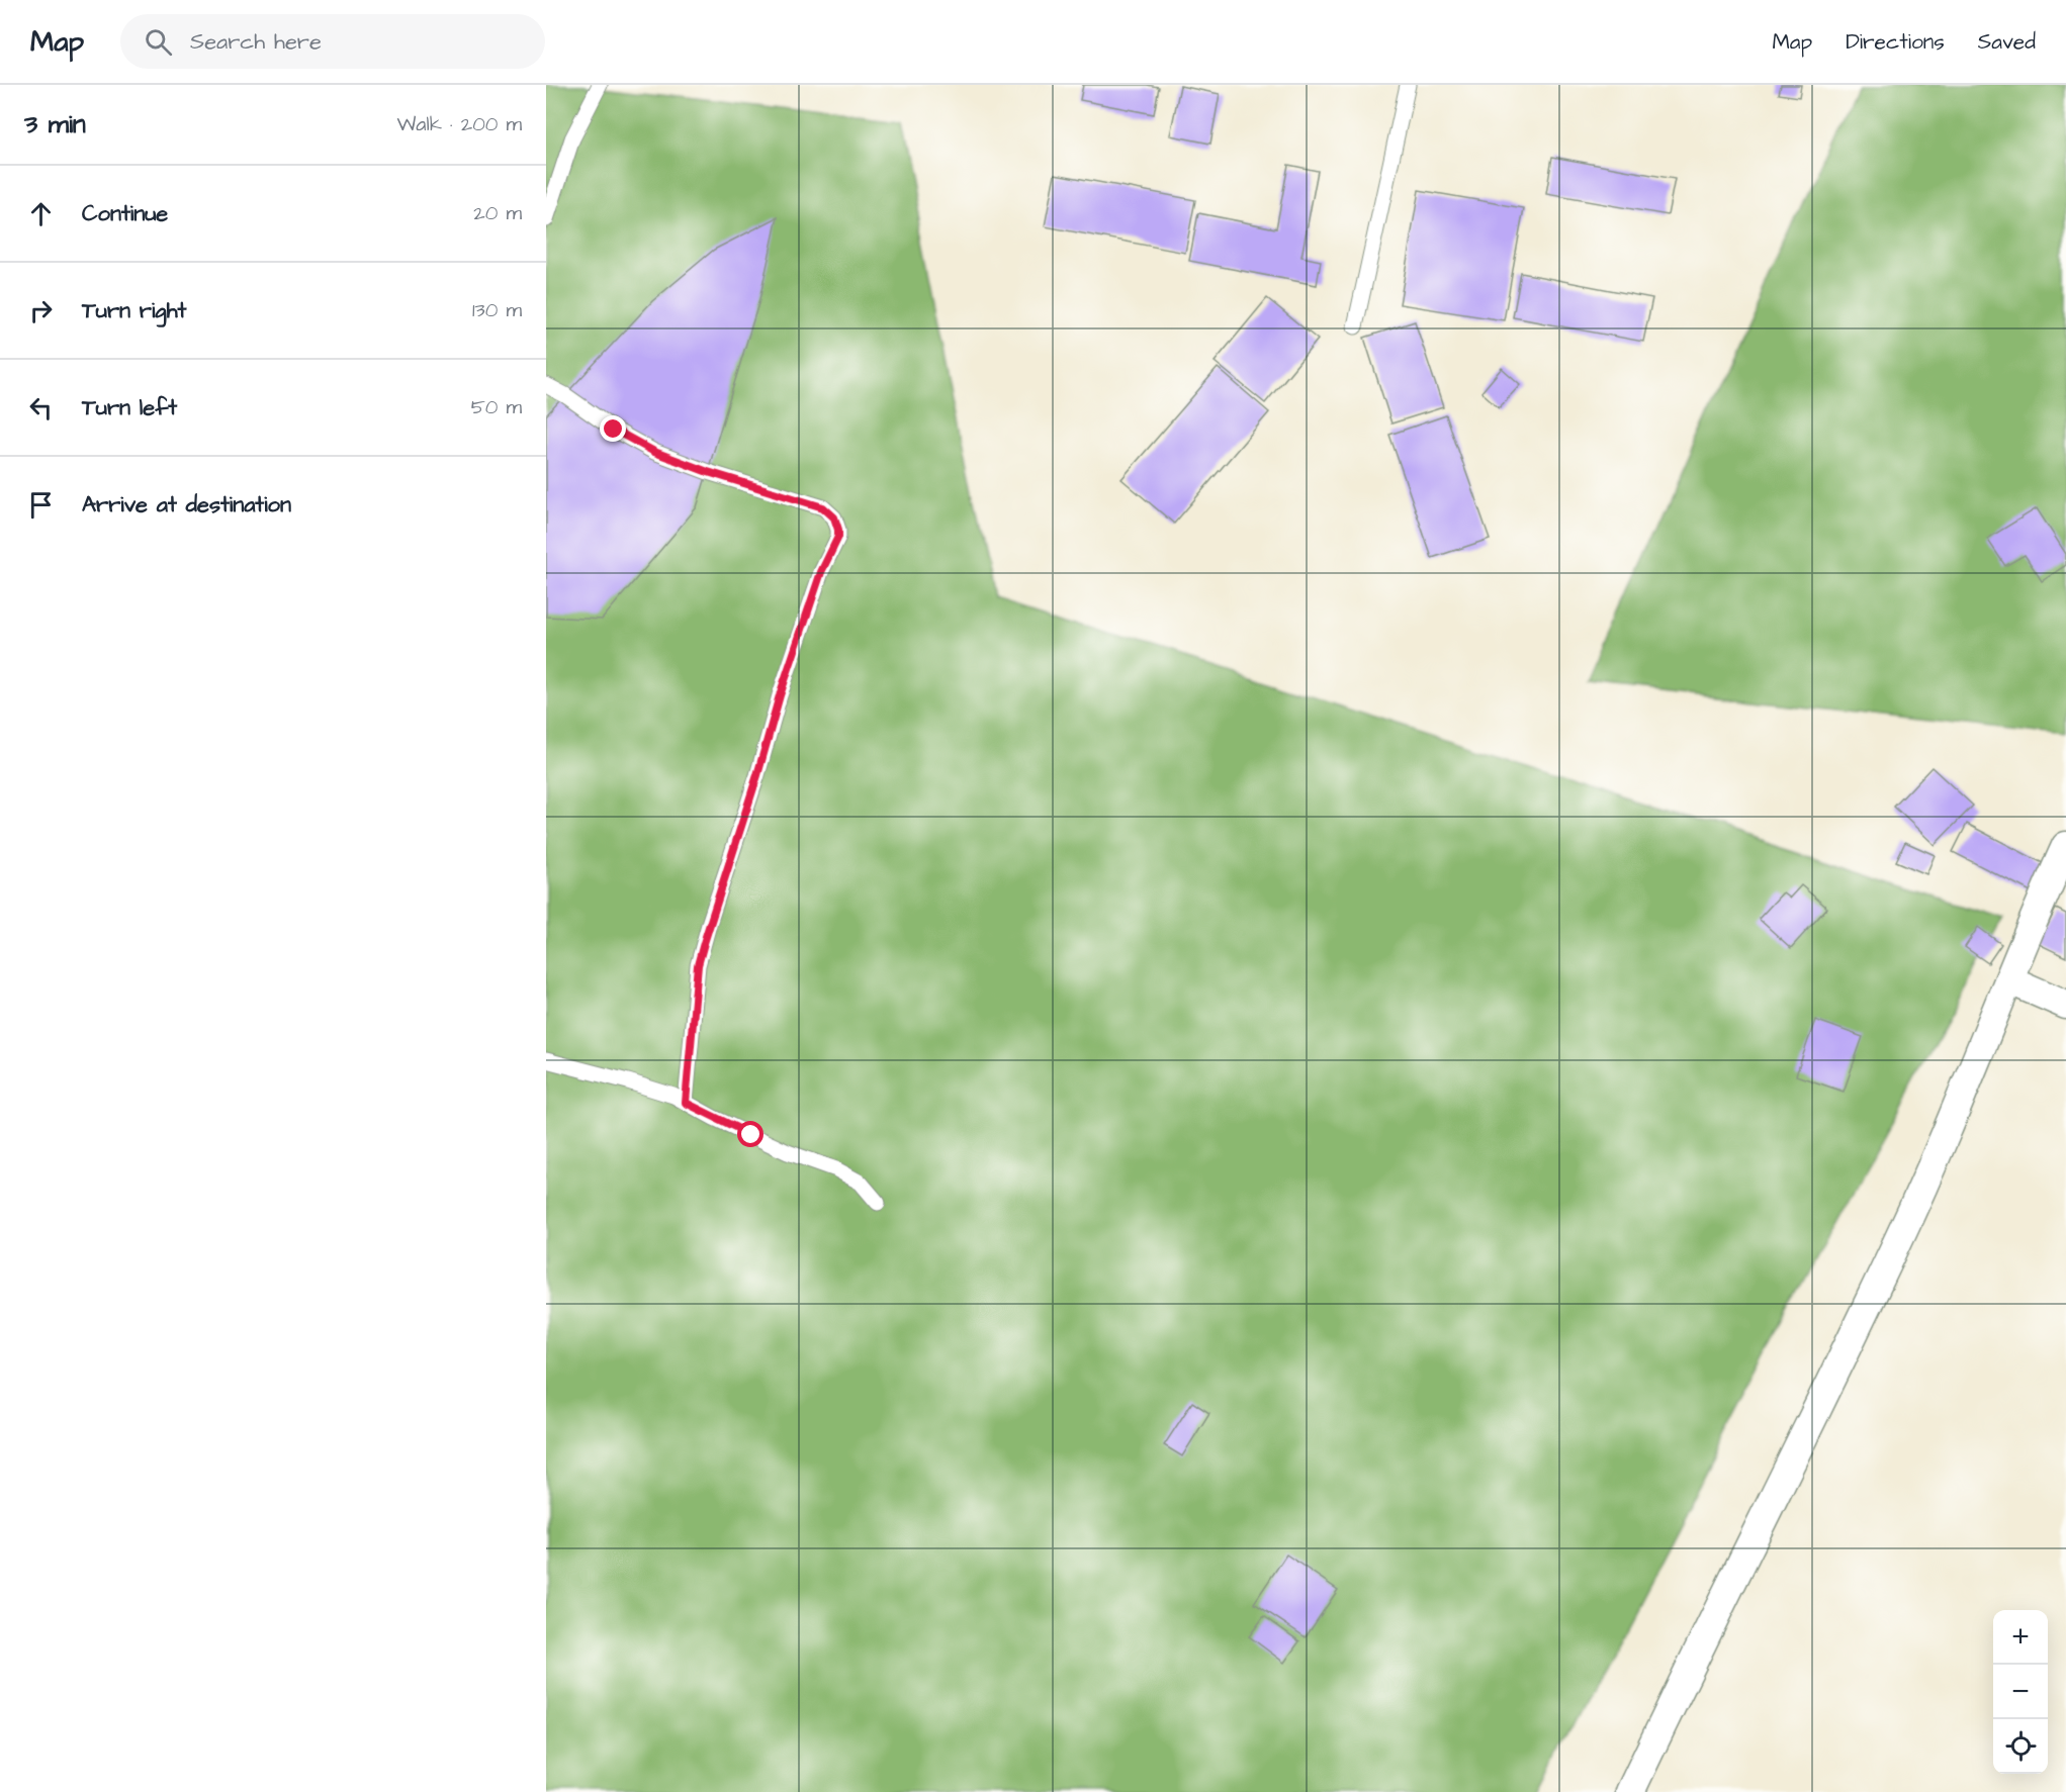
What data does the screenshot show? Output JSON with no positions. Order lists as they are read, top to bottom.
{
  "page": {
    "header": "Map",
    "search": "Search here",
    "nav": ["Map", "Directions", "Saved"],
    "heading": ["3 min", "Walk · 200 m"],
    "list": [
      ["Continue", "20 m"],
      ["Turn right", "130 m"],
      ["Turn left", "50 m"],
      "Arrive at destination"
    ],
    "map_buttons": ["+", "−"]
  }
}
